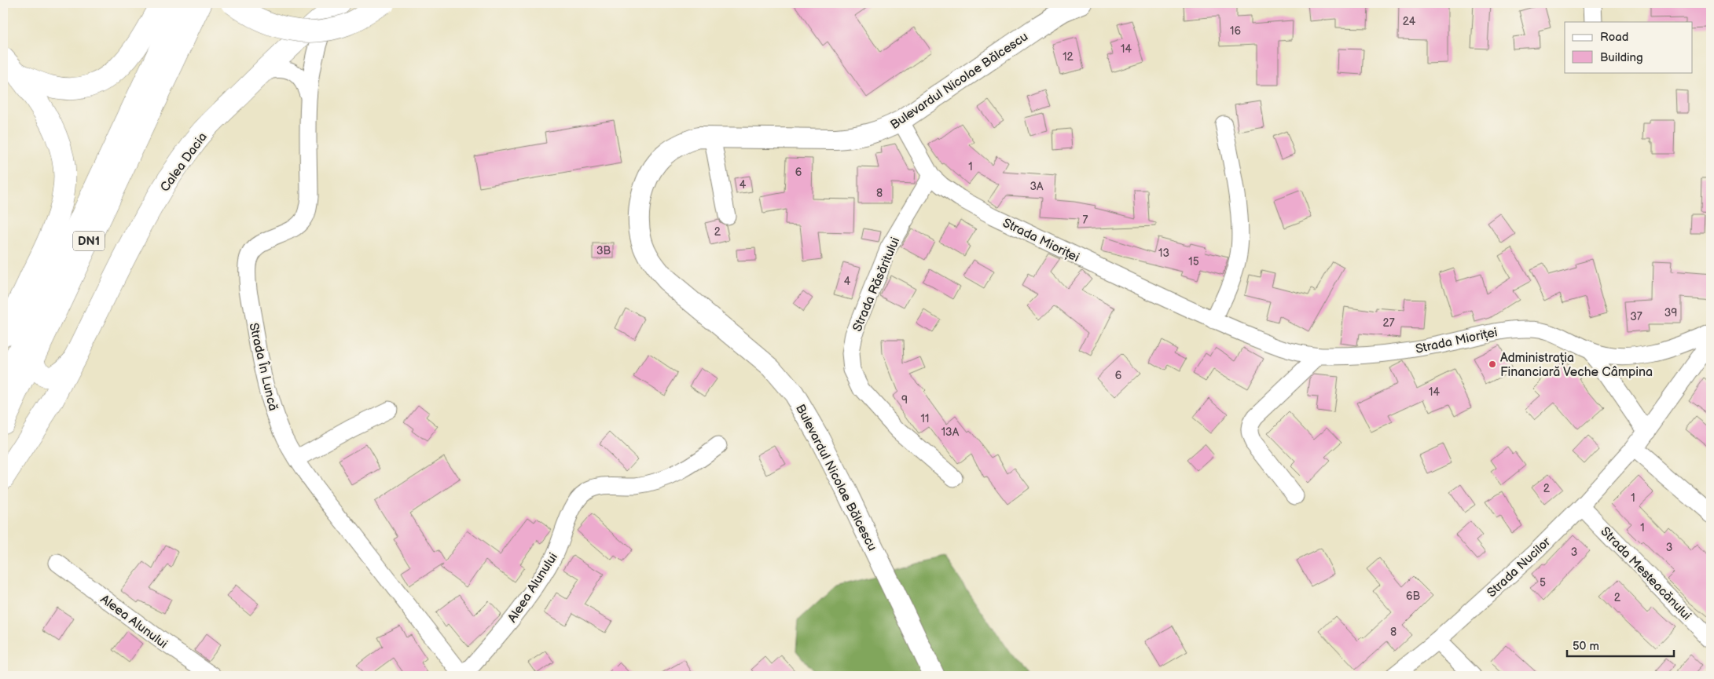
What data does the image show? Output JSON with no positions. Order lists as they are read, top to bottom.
{
  "streets": {
    "main road": ["Calea Dacia", "DN1"],
    "street": [
      "Bulevardul Nicolae Bălcescu",
      "Strada Mioriței",
      "Strada Răsăritului",
      "Strada În Luncă",
      "Strada Nucilor",
      "Strada Mesteacănului",
      "Aleea Alunului"
    ]
  },
  "crossings": [
    ["Bulevardul Nicolae Bălcescu", "Strada Mioriței"],
    ["Calea Dacia", "Strada În Luncă"],
    ["Strada Mioriței", "Strada Răsăritului"],
    ["Strada În Luncă", "Aleea Alunului"],
    ["Strada Nucilor", "Strada Mesteacănului"]
  ],
  "places": ["Administrația Financiară Veche Câmpina"],
  "house_numbers": [
    "24",
    "16",
    "14",
    "12",
    "1",
    "6",
    "4",
    "3A",
    "8",
    "7",
    "2",
    "3B",
    "13",
    "15",
    "4",
    "39",
    "37",
    "27",
    "6",
    "14",
    "9",
    "11",
    "13A",
    "2",
    "1",
    "1",
    "3",
    "3",
    "5",
    "6B",
    "2",
    "8"
  ],
  "legend": ["Road", "Building"],
  "scale_bar": "50 m"
}
